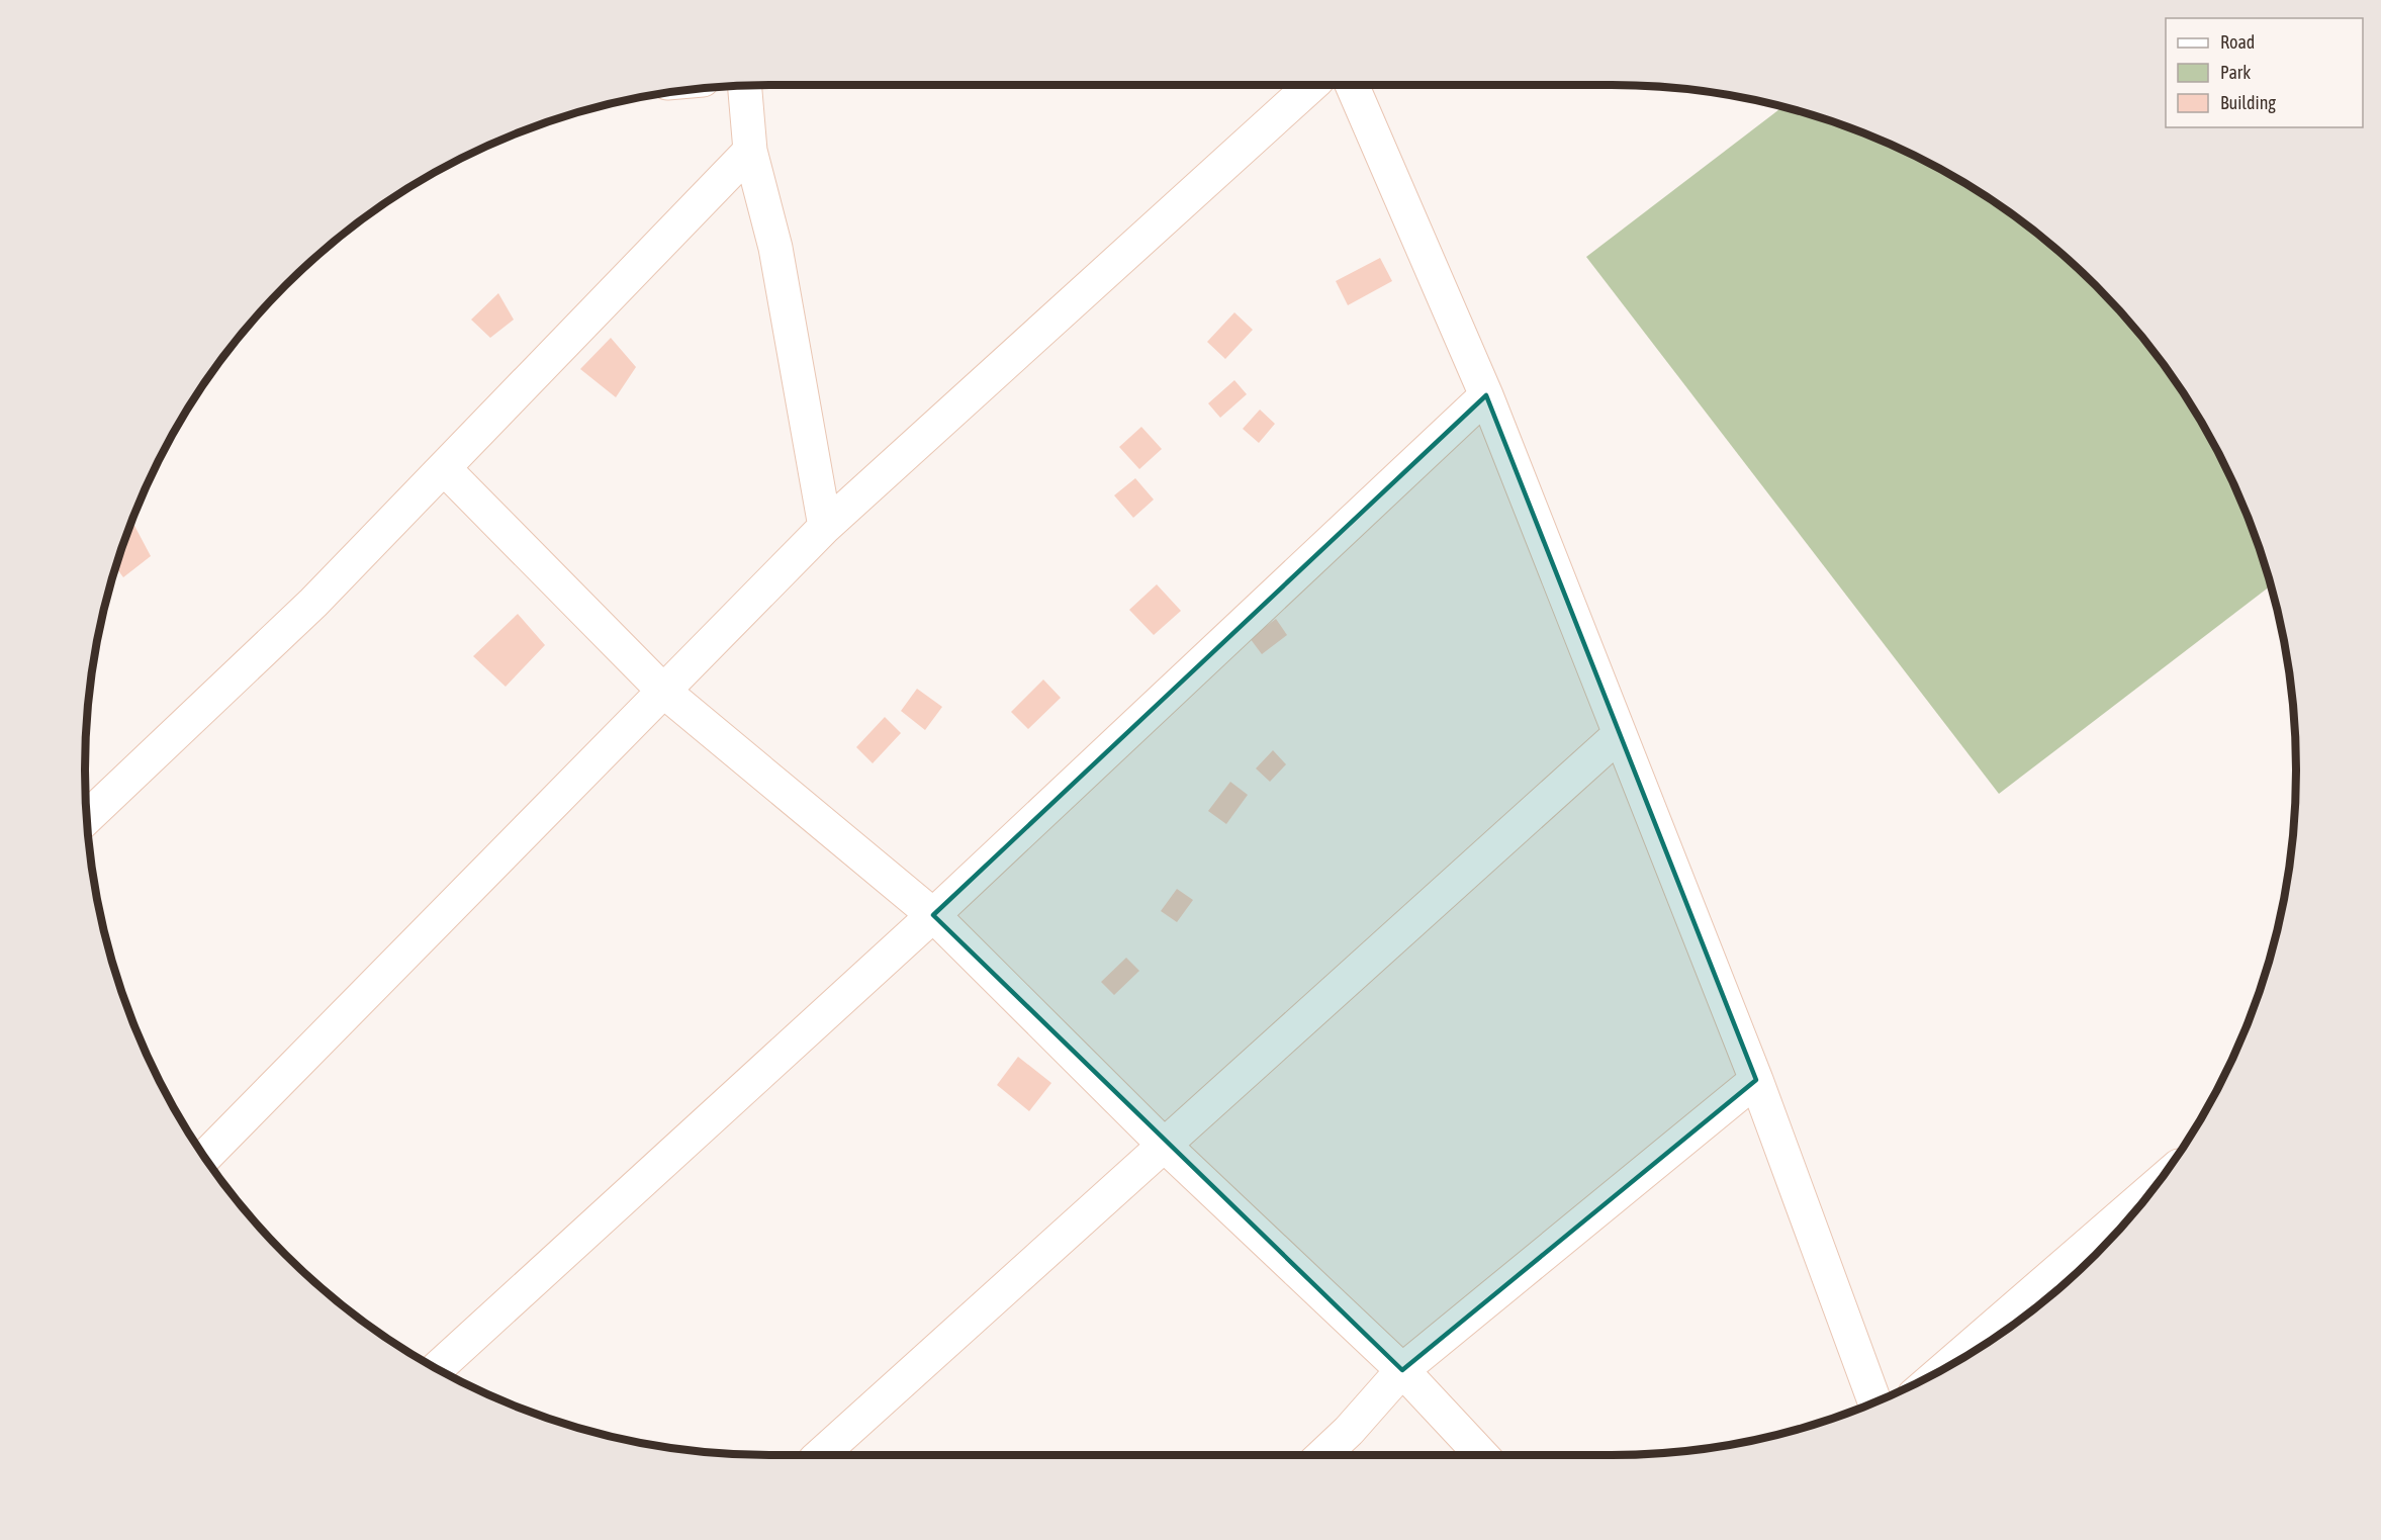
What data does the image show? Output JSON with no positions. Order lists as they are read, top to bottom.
{
  "legend": ["Road", "Park", "Building"]
}
